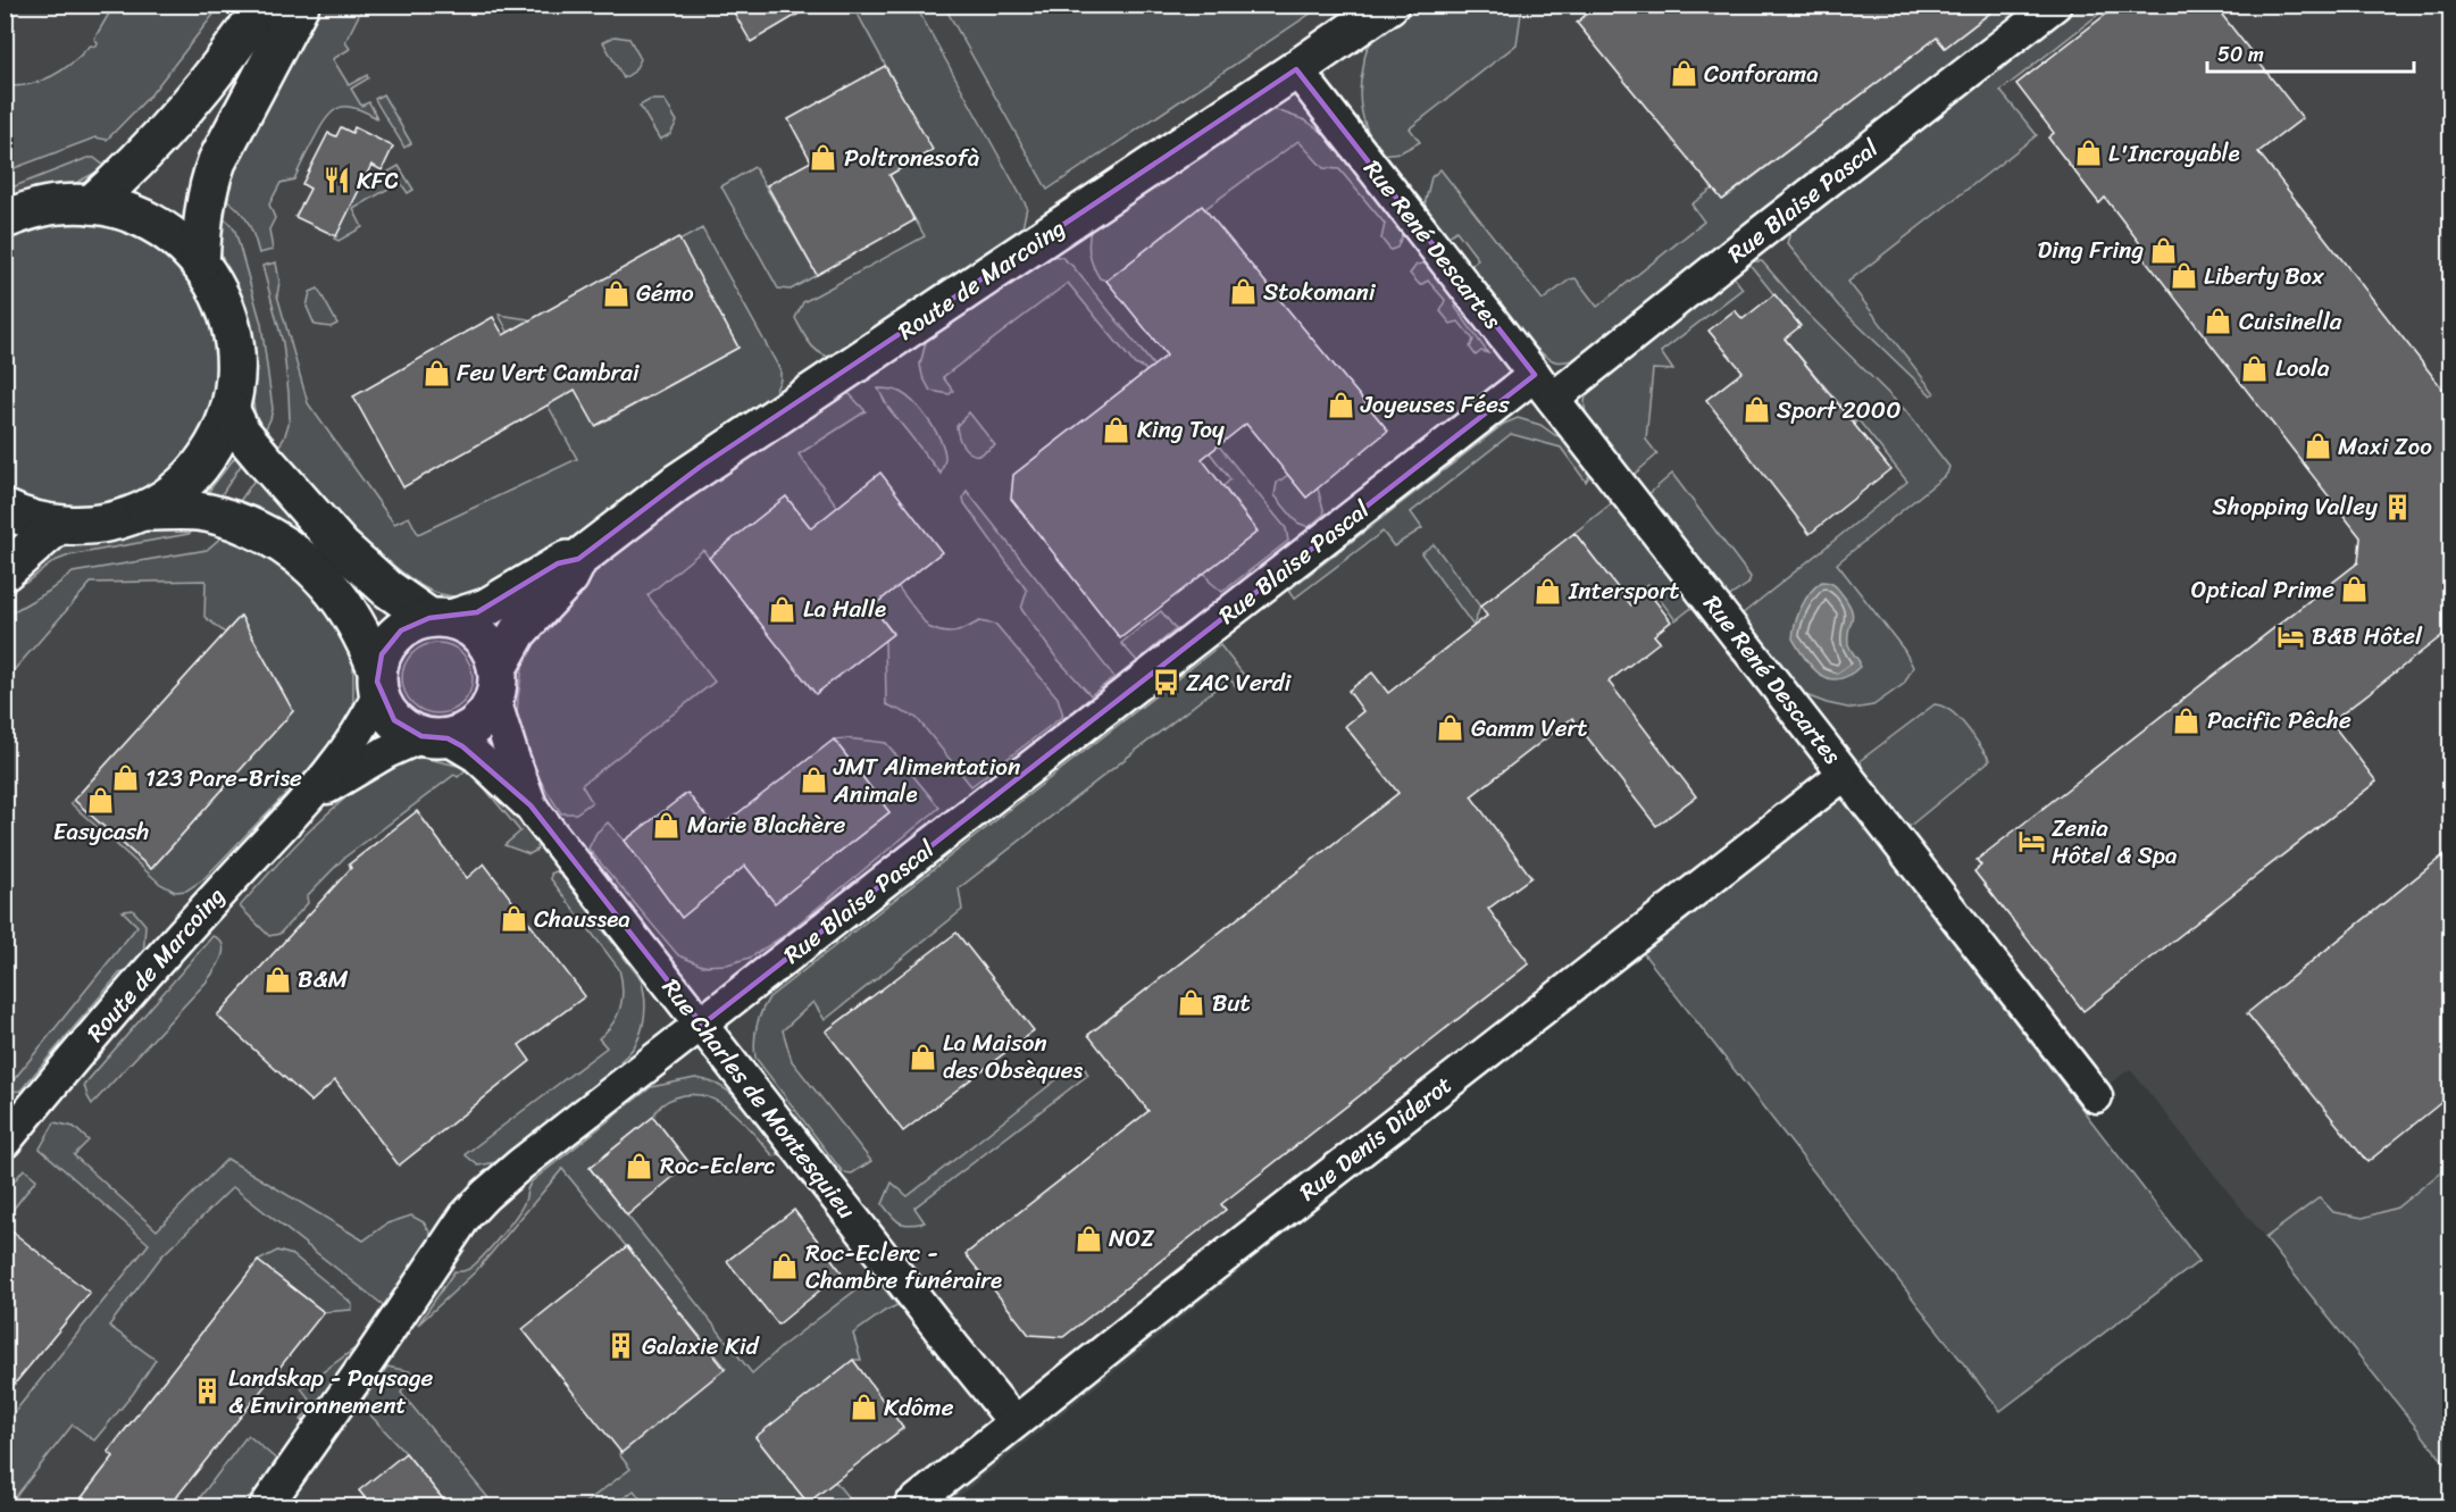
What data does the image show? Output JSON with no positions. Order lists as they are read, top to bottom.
{
  "streets": {
    "street": [
      "Rue Blaise Pascal",
      "Rue René Descartes",
      "Route de Marcoing",
      "Rue Charles de Montesquieu",
      "Rue Denis Diderot"
    ]
  },
  "crossings": [
    ["Rue Blaise Pascal", "Rue René Descartes"],
    ["Rue Blaise Pascal", "Rue Charles de Montesquieu"],
    ["Rue René Descartes", "Route de Marcoing"],
    ["Rue René Descartes", "Rue Denis Diderot"],
    ["Route de Marcoing", "Rue Charles de Montesquieu"],
    ["Rue Charles de Montesquieu", "Rue Denis Diderot"]
  ],
  "places": {
    "shop": [
      "Conforama",
      "L'Incroyable",
      "Poltronesofà",
      "Ding Fring",
      "Liberty Box",
      "Stokomani",
      "Gémo",
      "Cuisinella",
      "Loola",
      "Feu Vert Cambrai",
      "Joyeuses Fées",
      "Sport 2000",
      "King Toy",
      "Maxi Zoo",
      "Optical Prime",
      "Intersport",
      "La Halle",
      "Pacific Pêche",
      "Gamm Vert",
      "123 Pare-Brise",
      "JMT Alimentation Animale",
      "Easycash",
      "Marie Blachère",
      "Chaussea",
      "B&M",
      "But",
      "La Maison des Obsèques",
      "Roc-Eclerc",
      "NOZ",
      "Roc-Eclerc - Chambre funéraire",
      "Kdôme"
    ],
    "restaurant": ["KFC"],
    "building": ["Shopping Valley", "Galaxie Kid", "Landskap - Paysage & Environnement"],
    "hotel": ["B&B Hôtel", "Zenia Hôtel & Spa"],
    "bus stop": ["ZAC Verdi"]
  },
  "scale_bar": "50 m"
}
